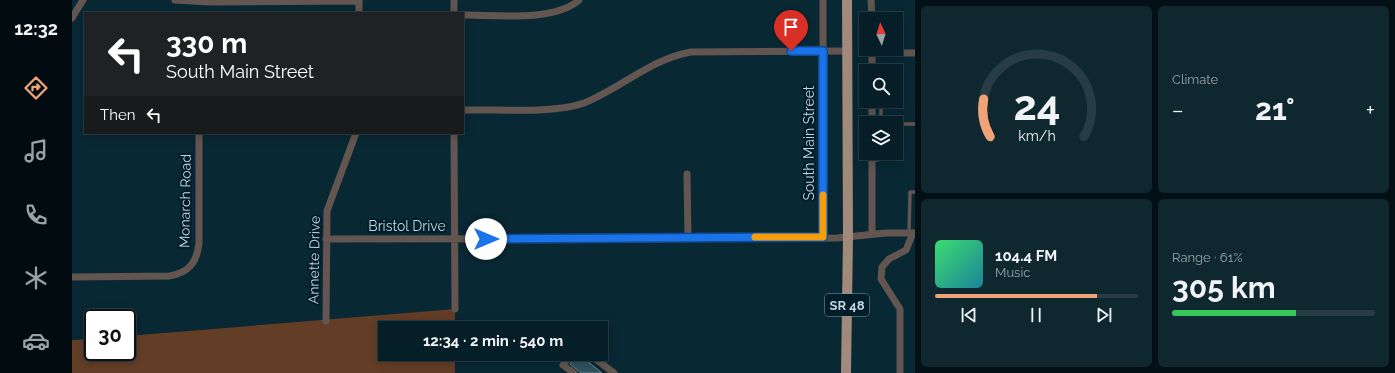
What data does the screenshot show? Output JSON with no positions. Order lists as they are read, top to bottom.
{
  "streets": {
    "main road": ["SR 48"],
    "street": [
      "South Main Street",
      "Monarch Road",
      "Bristol Drive",
      "Annette Drive"
    ]
  },
  "crossings": [
    ["South Main Street", "Bristol Drive"],
    ["Bristol Drive", "Annette Drive"],
    ["Bristol Drive", "SR 48"]
  ],
  "north": "top",
  "page": {
    "tabs": "12:32",
    "tile": [
      "Climate",
      ["Range · 61%", "305 km"]
    ],
    "turn": ["330 m", "South Main Street"],
    "heat": ["−", "21°", "+"],
    "then": "Then",
    "song": ["104.4 FM", "Music"],
    "limit": "30",
    "trip": "12:34 · 2 min · 540 m",
    "gauge": ["24", "km/h"]
  }
}
